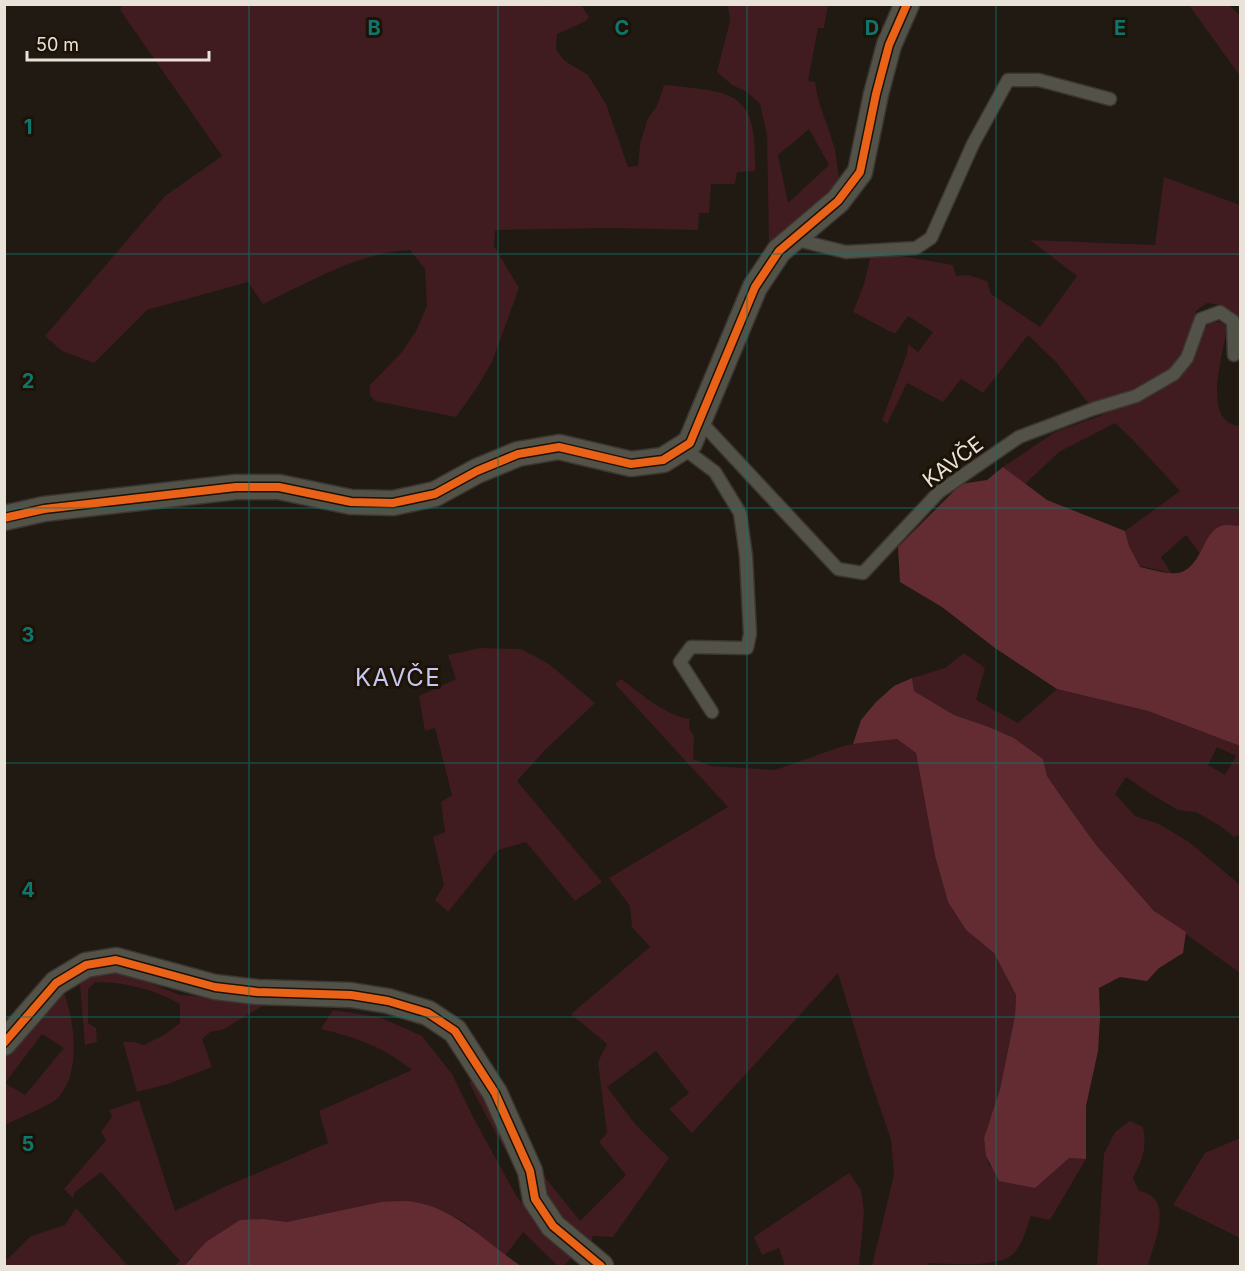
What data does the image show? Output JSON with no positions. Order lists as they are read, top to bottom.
{
  "streets": {
    "lane": ["KAVČE"]
  },
  "districts": ["KAVČE"],
  "scale_bar": "50 m",
  "grid": {
    "columns": [
      "B",
      "C",
      "D",
      "E"
    ],
    "rows": [
      "1",
      "2",
      "3",
      "4",
      "5"
    ]
  }
}
